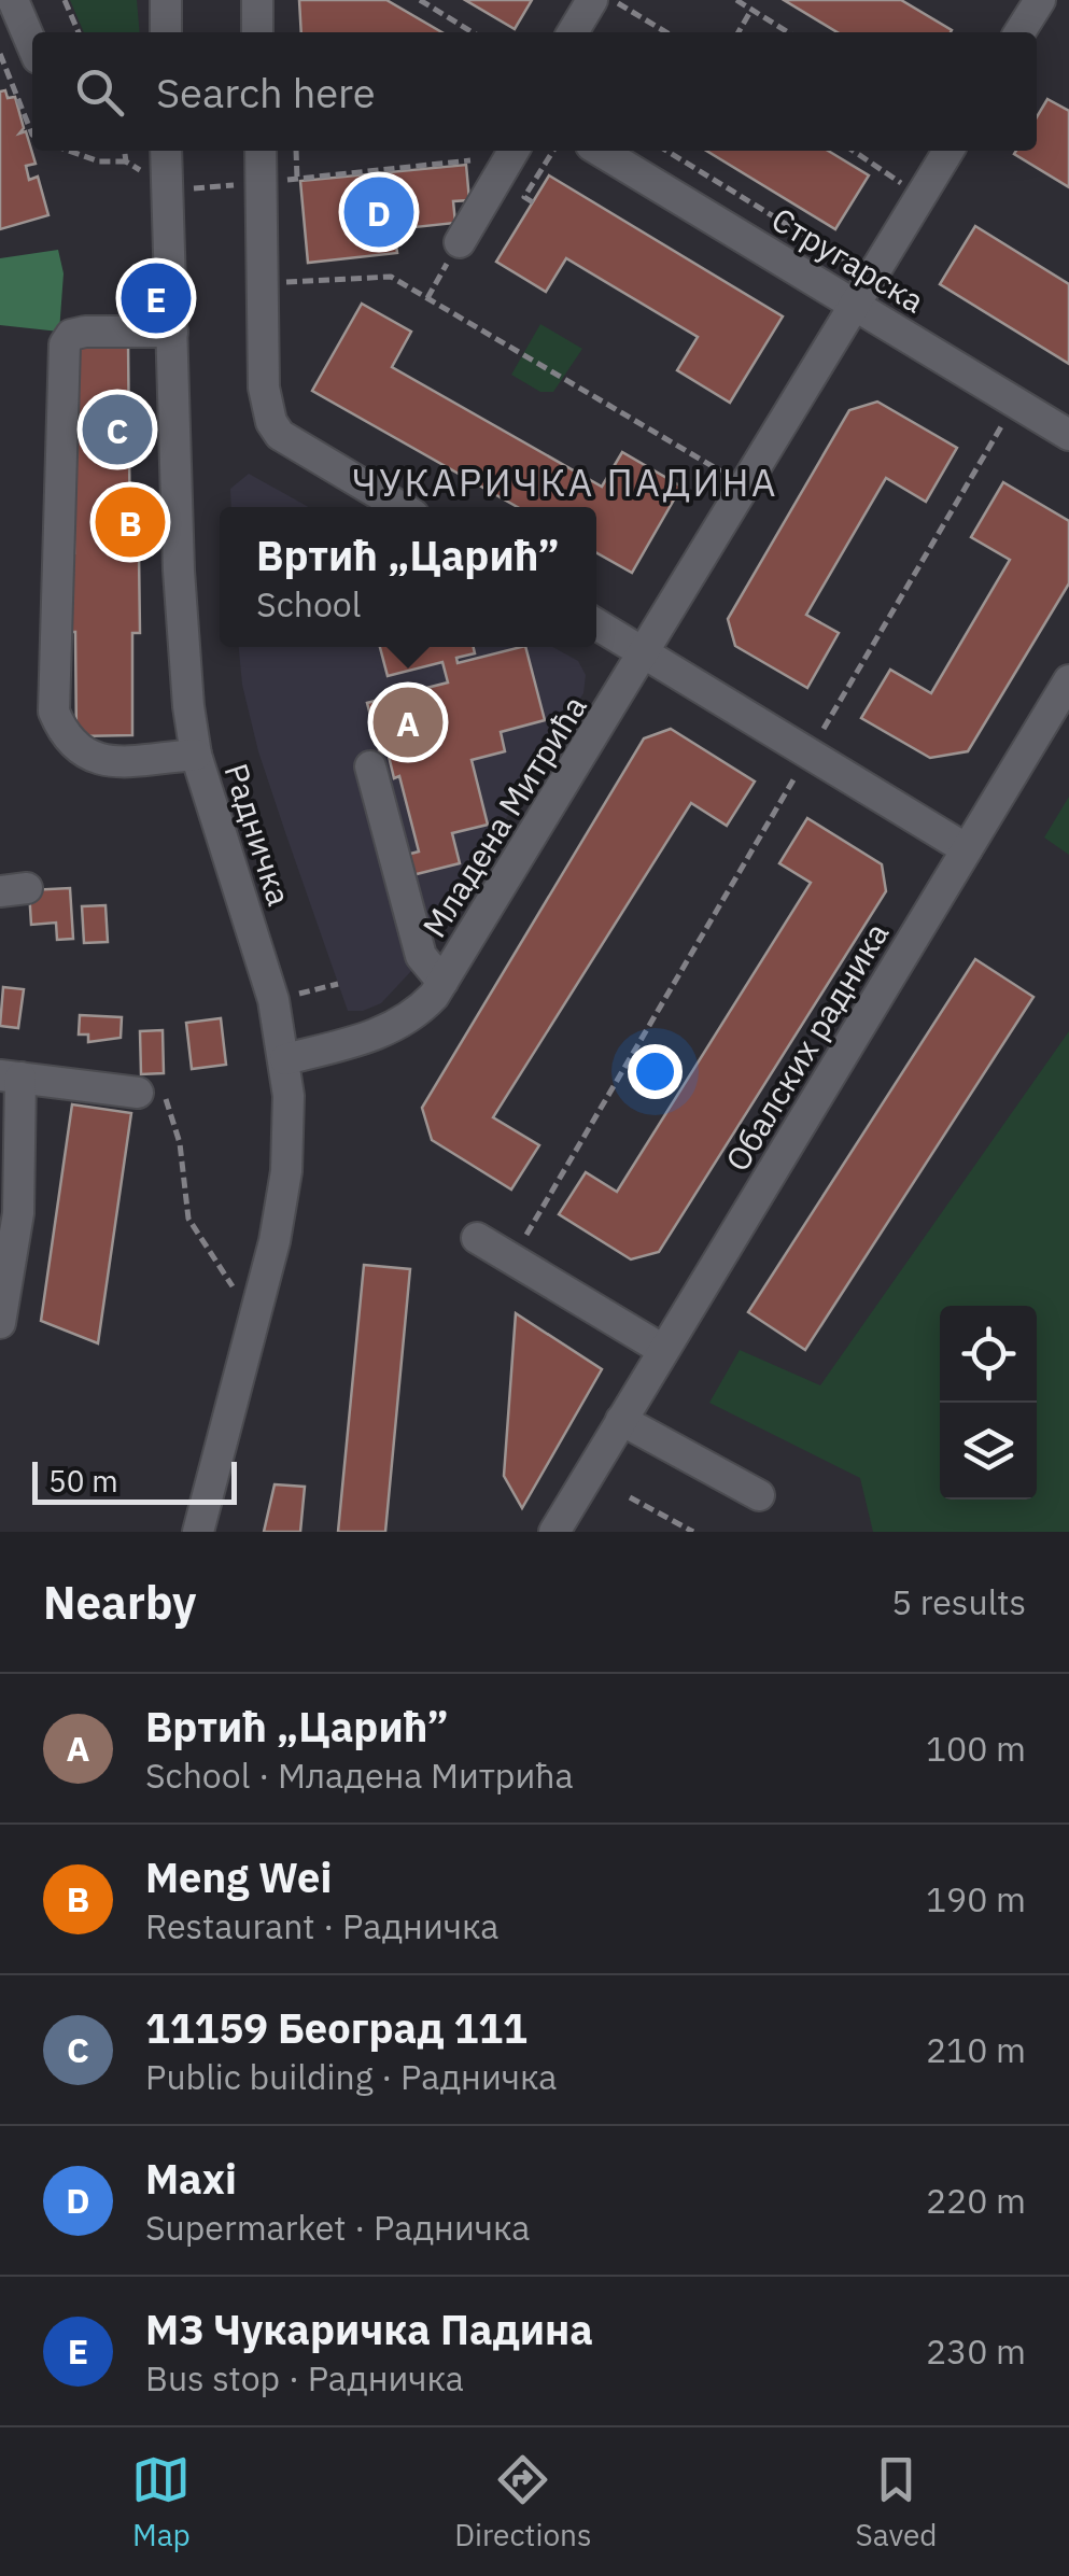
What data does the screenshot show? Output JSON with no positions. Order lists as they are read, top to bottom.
{
  "streets": {
    "street": [
      "Стругарска",
      "Младена Митрића",
      "Радничка",
      "Обалских радника"
    ]
  },
  "crossings": [
    ["Стругарска", "Младена Митрића"],
    ["Младена Митрића", "Радничка"]
  ],
  "districts": ["ЧУКАРИЧКА ПАДИНА"],
  "scale_bar": "50 m",
  "page": {
    "search": "Search here",
    "pins": [
      "D",
      "E",
      "C",
      "B",
      "A"
    ],
    "popup": ["Вртић „Царић”", "School"],
    "scale": "50 m",
    "heading": ["Nearby", "5 results"],
    "list": [
      {
        "mark": "A",
        "name": "Вртић „Царић”",
        "note": "School · Младена Митрића",
        "value": "100 m"
      },
      {
        "mark": "B",
        "name": "Meng Wei",
        "note": "Restaurant · Радничка",
        "value": "190 m"
      },
      {
        "mark": "C",
        "name": "11159 Београд 111",
        "note": "Public building · Радничка",
        "value": "210 m"
      },
      {
        "mark": "D",
        "name": "Maxi",
        "note": "Supermarket · Радничка",
        "value": "220 m"
      },
      {
        "mark": "E",
        "name": "МЗ Чукаричка Падина",
        "note": "Bus stop · Радничка",
        "value": "230 m"
      }
    ],
    "nav": ["Map", "Directions", "Saved"]
  }
}
